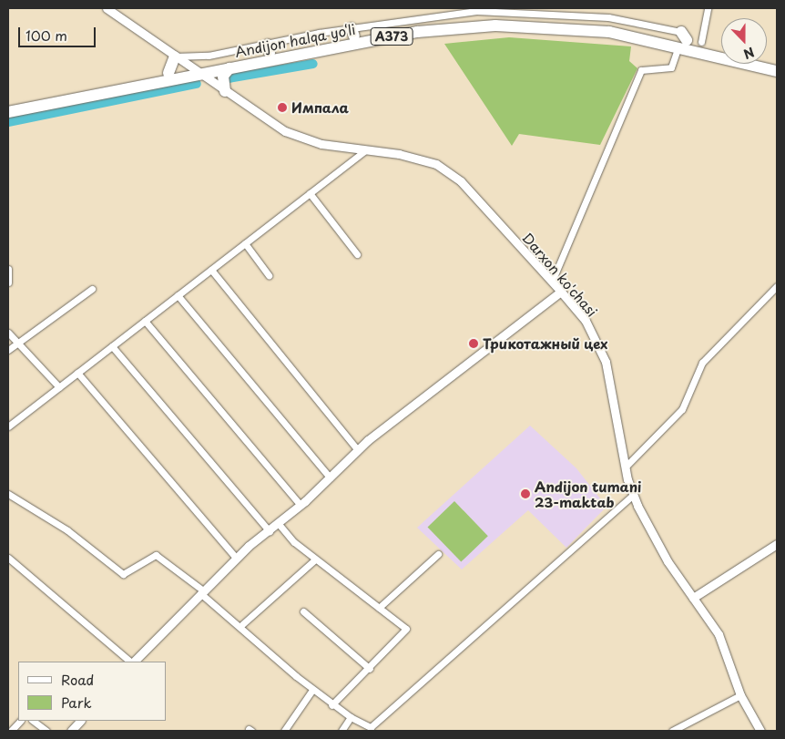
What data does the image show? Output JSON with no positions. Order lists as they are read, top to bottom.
{
  "streets": {
    "highway": ["A373", "Andijon halqa yo‘li"],
    "main road": ["Darxon ko'chasi"]
  },
  "crossings": [
    ["Andijon halqa yo‘li", "Darxon ko'chasi"]
  ],
  "places": ["Импала", "Трикотажный цех", "Andijon tumani 23-maktab"],
  "legend": ["Road", "Park"],
  "scale_bar": "100 m",
  "north": "bottom"
}
